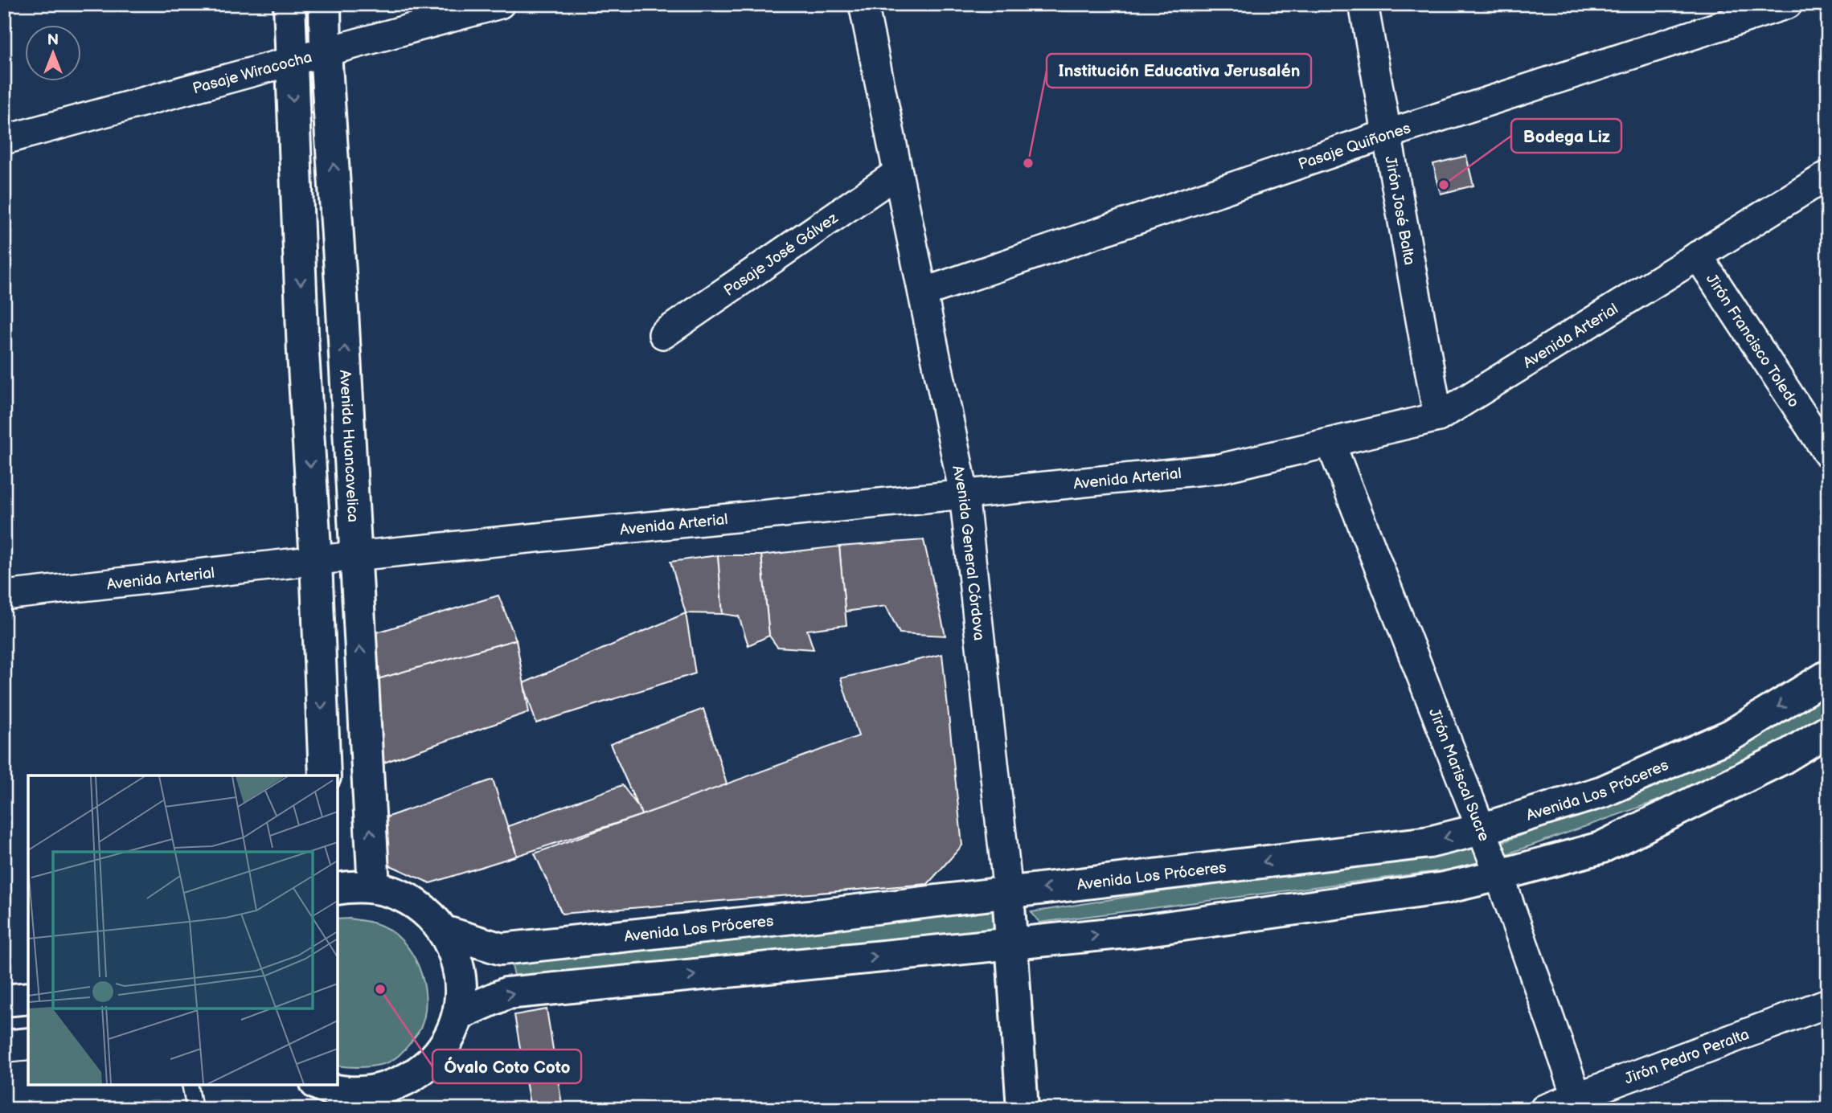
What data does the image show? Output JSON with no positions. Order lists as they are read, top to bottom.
{
  "streets": {
    "street": [
      "Pasaje Wiracocha",
      "Pasaje Quiñones",
      "Jirón José Balta",
      "Pasaje José Gálvez",
      "Avenida Arterial",
      "Jirón Francisco Toledo",
      "Avenida Huancavelica",
      "Avenida General Córdova",
      "Jirón Mariscal Sucre",
      "Avenida Los Próceres",
      "Jirón Pedro Peralta"
    ]
  },
  "crossings": [
    ["Pasaje Wiracocha", "Avenida Huancavelica"],
    ["Pasaje Quiñones", "Jirón José Balta"],
    ["Pasaje Quiñones", "Avenida General Córdova"],
    ["Jirón José Balta", "Avenida Arterial"],
    ["Pasaje José Gálvez", "Avenida General Córdova"],
    ["Avenida Arterial", "Jirón Francisco Toledo"],
    ["Avenida Arterial", "Avenida Huancavelica"],
    ["Avenida Arterial", "Avenida General Córdova"],
    ["Avenida Arterial", "Jirón Mariscal Sucre"],
    ["Avenida General Córdova", "Avenida Los Próceres"],
    ["Jirón Mariscal Sucre", "Avenida Los Próceres"],
    ["Jirón Mariscal Sucre", "Jirón Pedro Peralta"]
  ],
  "places": ["Institución Educativa Jerusalén", "Bodega Liz", "Óvalo Coto Coto"],
  "north": "top"
}
